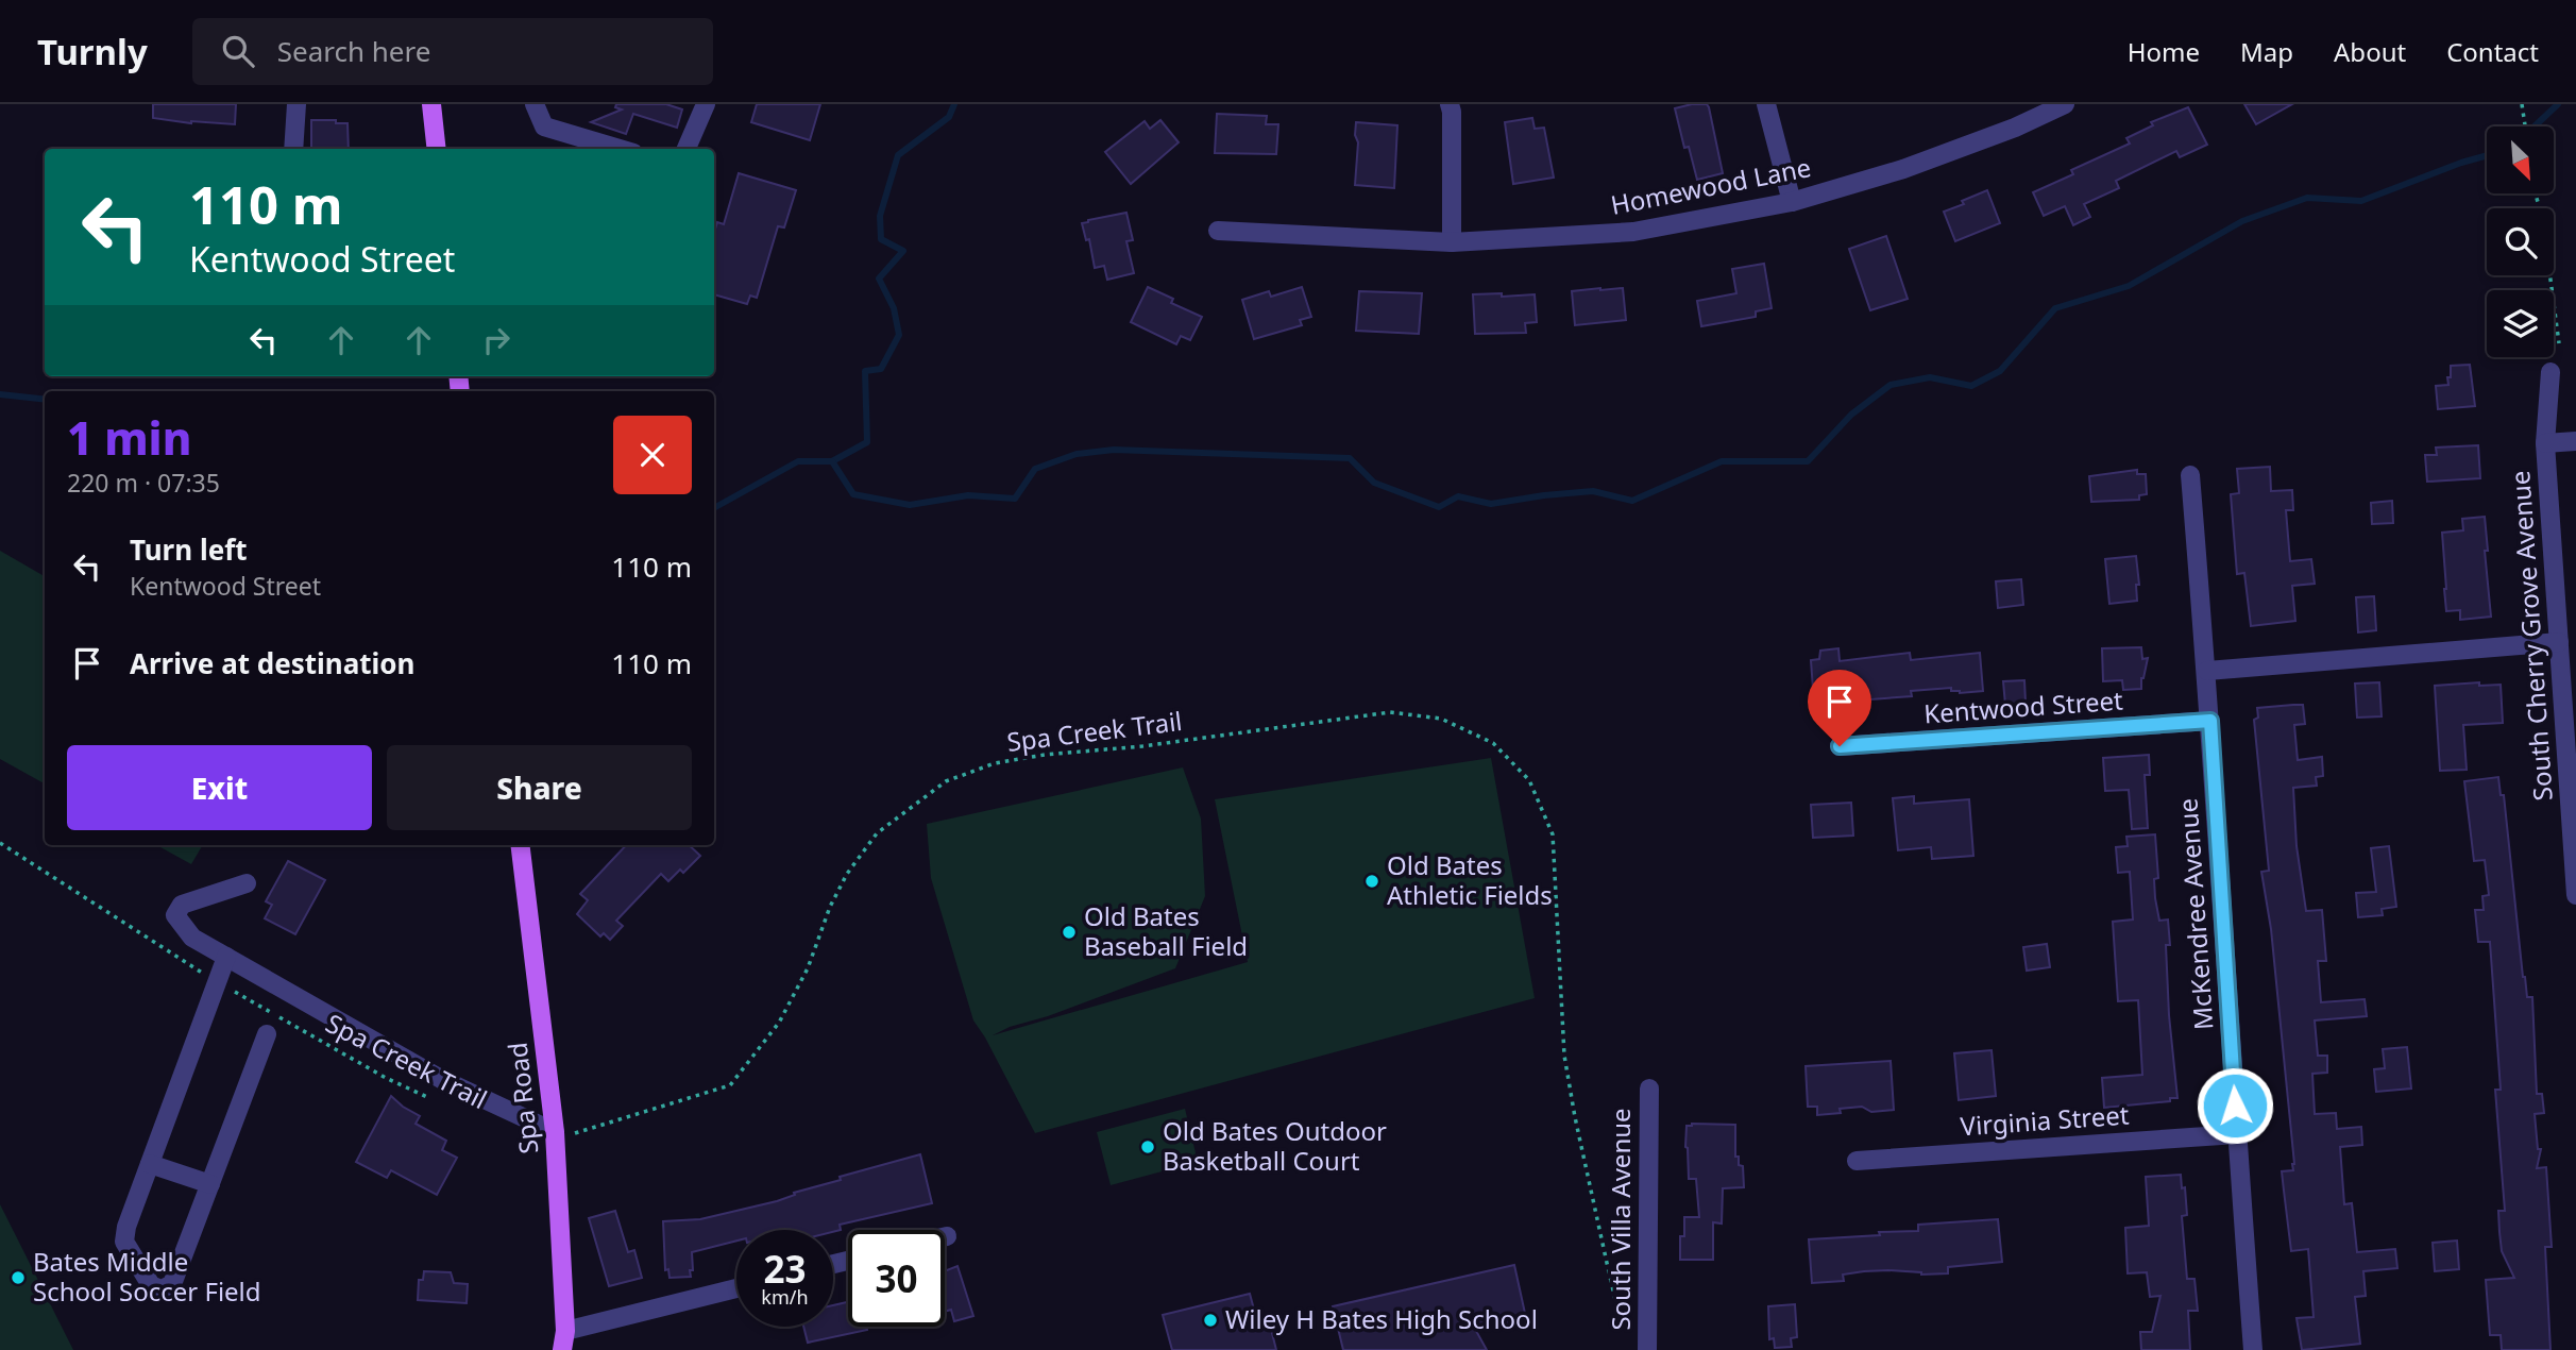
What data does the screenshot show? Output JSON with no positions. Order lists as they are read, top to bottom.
{
  "streets": {
    "main road": ["Spa Road"],
    "street": [
      "Homewood Lane",
      "South Cherry Grove Avenue",
      "Kentwood Street",
      "McKendree Avenue",
      "Virginia Street",
      "South Villa Avenue"
    ],
    "path": ["Spa Creek Trail"]
  },
  "crossings": [
    ["Kentwood Street", "McKendree Avenue"],
    ["Spa Creek Trail", "Spa Road"],
    ["Spa Creek Trail", "South Villa Avenue"],
    ["McKendree Avenue", "Virginia Street"]
  ],
  "places": [
    "Old Bates Athletic Fields",
    "Old Bates Baseball Field",
    "Old Bates Outdoor Basketball Court",
    "Bates Middle School Soccer Field",
    "Wiley H Bates High School"
  ],
  "north": "bottom right",
  "page": {
    "header": "Turnly",
    "search": "Search here",
    "nav": [
      "Home",
      "Map",
      "About",
      "Contact"
    ],
    "turn": ["110 m", "Kentwood Street"],
    "heading": ["1 min", "220 m · 07:35"],
    "list": [
      {
        "name": "Turn left",
        "note": "Kentwood Street",
        "value": "110 m"
      },
      {
        "name": "Arrive at destination",
        "value": "110 m"
      }
    ],
    "buttons": ["Exit", "Share"],
    "speed": "23 km/h",
    "limit": "30"
  }
}
